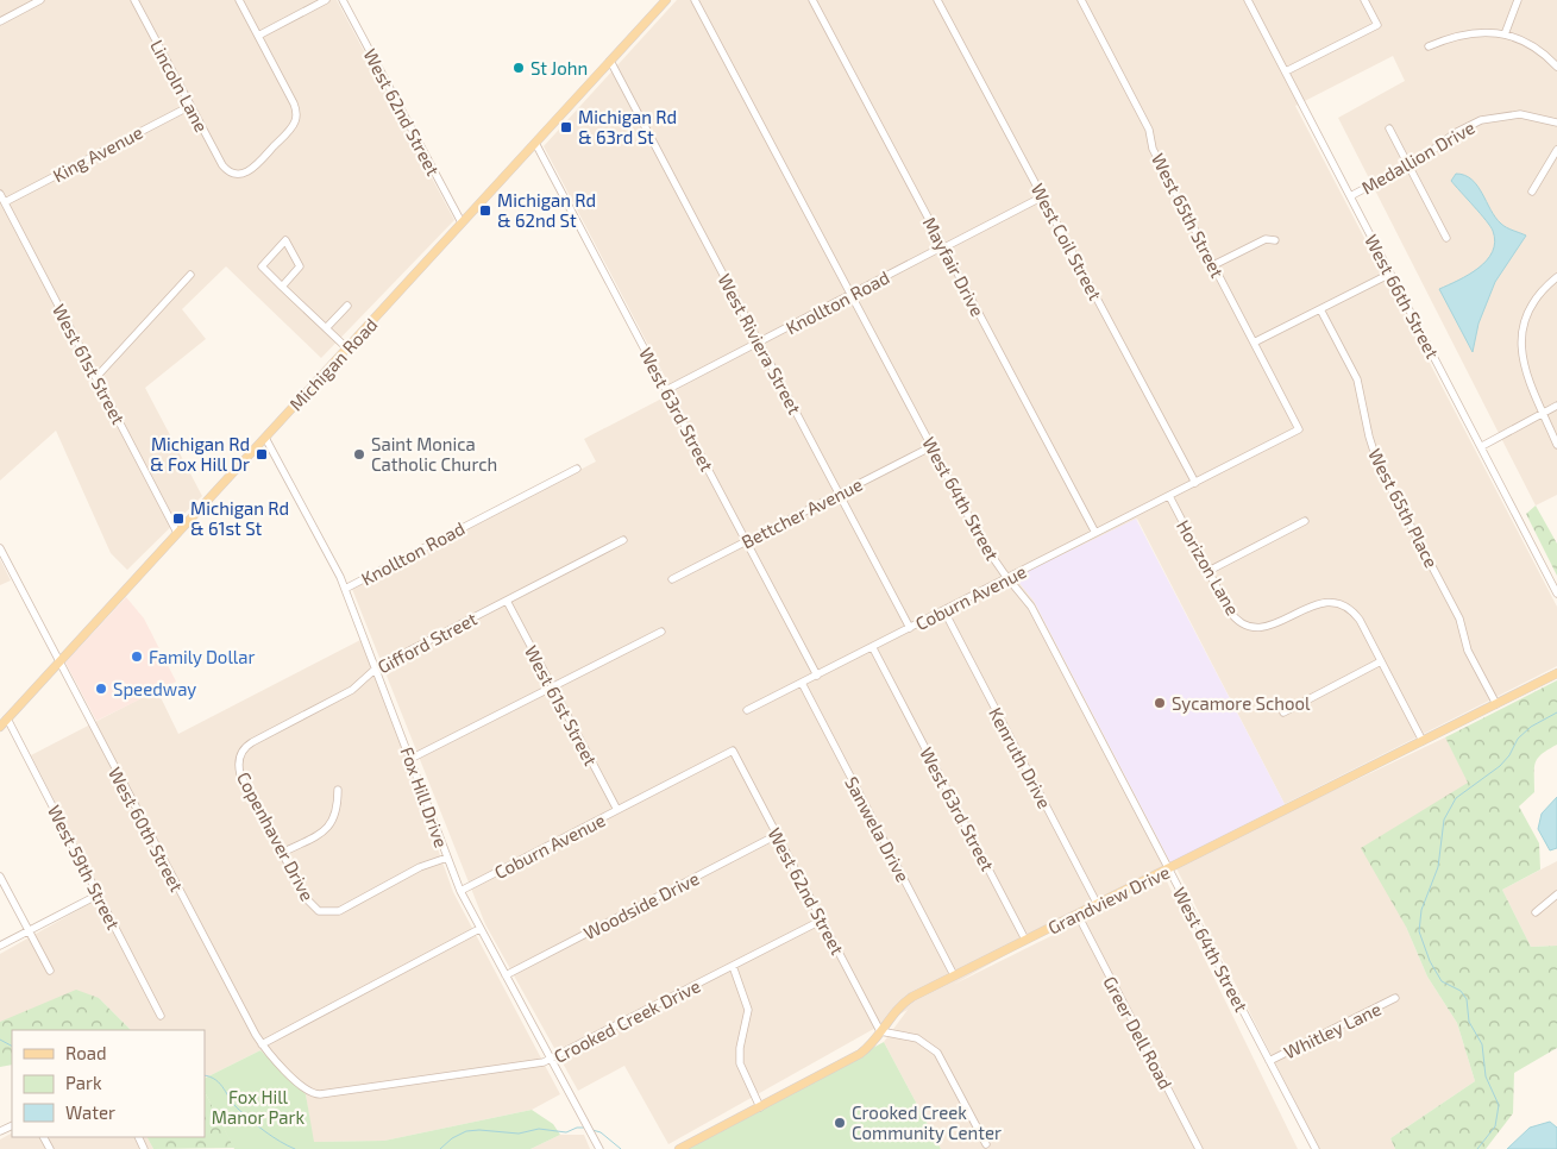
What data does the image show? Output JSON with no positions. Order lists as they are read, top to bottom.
{
  "streets": {
    "main road": ["Michigan Road", "Grandview Drive"],
    "street": [
      "Lincoln Lane",
      "West 62nd Street",
      "King Avenue",
      "Medallion Drive",
      "West 65th Street",
      "West Coil Street",
      "Mayfair Drive",
      "West 66th Street",
      "Knollton Road",
      "West Riviera Street",
      "West 61st Street",
      "West 63rd Street",
      "West 64th Street",
      "West 65th Place",
      "Bettcher Avenue",
      "Horizon Lane",
      "Coburn Avenue",
      "Gifford Street",
      "Kenruth Drive",
      "Fox Hill Drive",
      "West 60th Street",
      "Sanwela Drive",
      "Copenhaver Drive",
      "West 59th Street",
      "Woodside Drive",
      "Crooked Creek Drive",
      "Whitley Lane",
      "Greer Dell Road"
    ]
  },
  "crossings": [
    ["Lincoln Lane", "King Avenue"],
    ["West 62nd Street", "Michigan Road"],
    ["West 62nd Street", "Coburn Avenue"],
    ["West 62nd Street", "Grandview Drive"],
    ["West 62nd Street", "Woodside Drive"],
    ["West 62nd Street", "Crooked Creek Drive"],
    ["King Avenue", "West 61st Street"],
    ["Medallion Drive", "West 66th Street"],
    ["West 65th Street", "Coburn Avenue"],
    ["West Coil Street", "Knollton Road"],
    ["West Coil Street", "Coburn Avenue"],
    ["Mayfair Drive", "Knollton Road"],
    ["Mayfair Drive", "Coburn Avenue"],
    ["Knollton Road", "West Riviera Street"],
    ["Knollton Road", "West 63rd Street"],
    ["Knollton Road", "West 64th Street"],
    ["Knollton Road", "Fox Hill Drive"],
    ["West Riviera Street", "Michigan Road"],
    ["West Riviera Street", "Bettcher Avenue"],
    ["West Riviera Street", "Coburn Avenue"],
    ["West 61st Street", "Michigan Road"],
    ["West 61st Street", "Coburn Avenue"],
    ["West 61st Street", "Gifford Street"],
    ["Michigan Road", "West 63rd Street"],
    ["Michigan Road", "Fox Hill Drive"],
    ["Michigan Road", "West 60th Street"],
    ["Michigan Road", "West 59th Street"],
    ["West 63rd Street", "Bettcher Avenue"],
    ["West 63rd Street", "Coburn Avenue"],
    ["West 63rd Street", "Grandview Drive"],
    ["West 64th Street", "Bettcher Avenue"],
    ["West 64th Street", "Coburn Avenue"],
    ["West 64th Street", "Grandview Drive"],
    ["West 64th Street", "Whitley Lane"],
    ["West 65th Place", "Grandview Drive"],
    ["Horizon Lane", "Coburn Avenue"],
    ["Horizon Lane", "Grandview Drive"],
    ["Coburn Avenue", "Kenruth Drive"],
    ["Coburn Avenue", "Fox Hill Drive"],
    ["Coburn Avenue", "Sanwela Drive"],
    ["Gifford Street", "Fox Hill Drive"],
    ["Gifford Street", "Copenhaver Drive"],
    ["Kenruth Drive", "Grandview Drive"],
    ["Fox Hill Drive", "Copenhaver Drive"],
    ["Fox Hill Drive", "Woodside Drive"],
    ["Fox Hill Drive", "Crooked Creek Drive"],
    ["West 60th Street", "Crooked Creek Drive"],
    ["Sanwela Drive", "Grandview Drive"],
    ["Grandview Drive", "Greer Dell Road"]
  ],
  "parks": ["Fox Hill Manor Park"],
  "places": {
    "other": [
      "St John",
      "Saint Monica Catholic Church",
      "Family Dollar",
      "Speedway",
      "Sycamore School",
      "Crooked Creek Community Center"
    ],
    "transit": [
      "Michigan Rd & 63rd St",
      "Michigan Rd & 62nd St",
      "Michigan Rd & Fox Hill Dr",
      "Michigan Rd & 61st St"
    ]
  },
  "legend": ["Road", "Park", "Water"]
}
